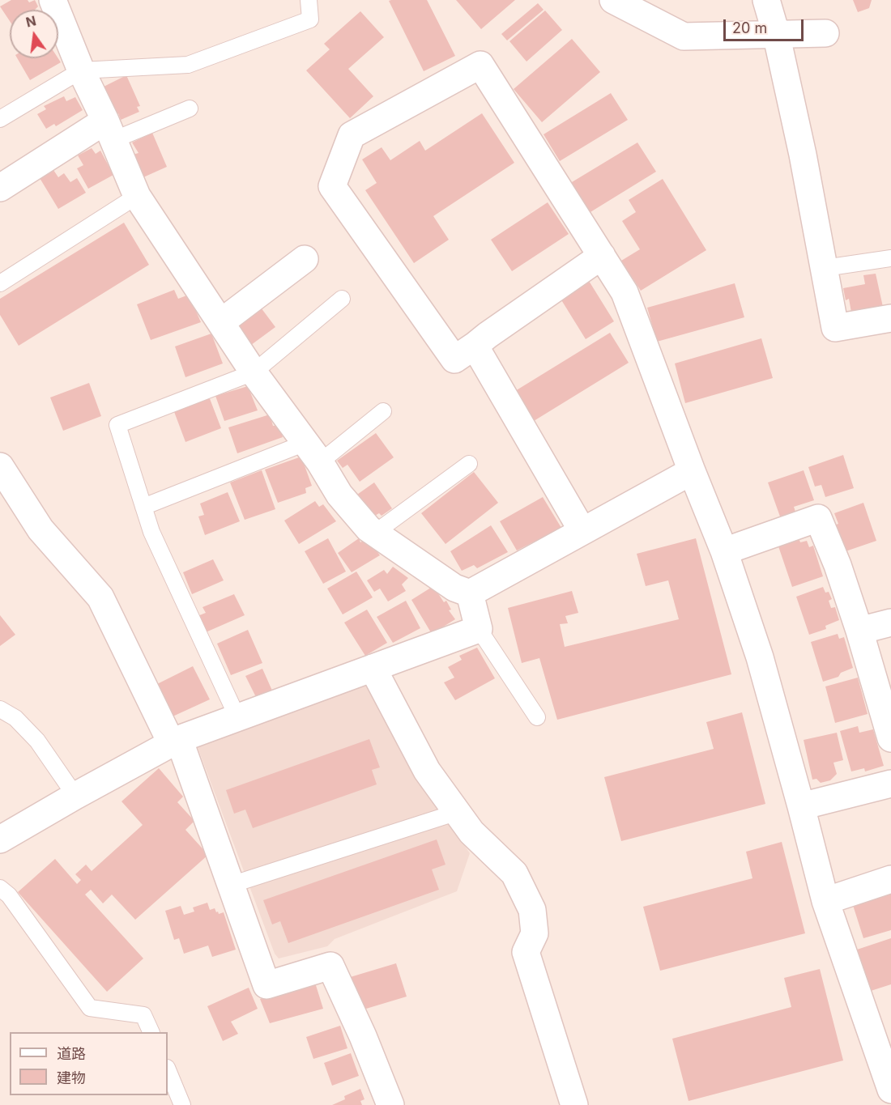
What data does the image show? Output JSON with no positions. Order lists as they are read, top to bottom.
{
  "legend": ["道路", "建物"],
  "scale_bar": "20 m",
  "north": "top"
}
